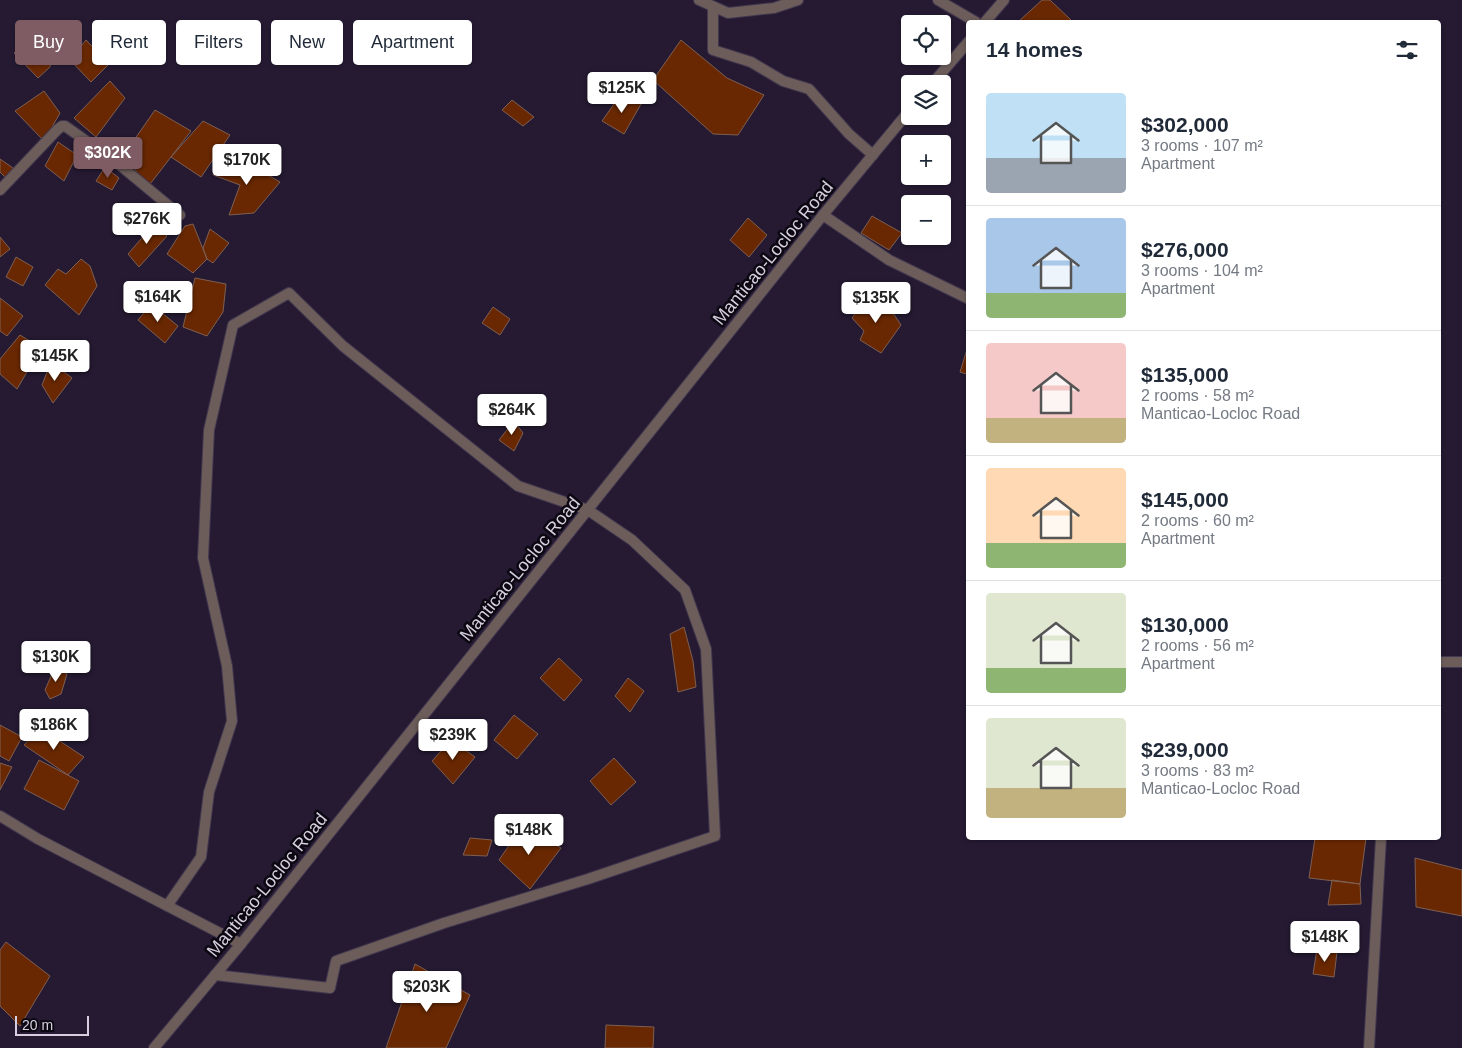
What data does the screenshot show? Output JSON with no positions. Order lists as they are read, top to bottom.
{
  "streets": {
    "street": ["Manticao-Locloc Road"]
  },
  "scale_bar": "20 m",
  "page": {
    "map_buttons": ["+", "−"],
    "chip": [
      "Buy",
      "Rent",
      "Filters",
      "New",
      "Apartment"
    ],
    "heading": "14 homes",
    "price": [
      "$125K",
      "$302K",
      "$170K",
      "$276K",
      "$164K",
      "$135K",
      "$145K",
      "$264K",
      "$130K",
      "$186K",
      "$239K",
      "$148K",
      "$148K",
      "$203K"
    ],
    "list": [
      {
        "name": "$302,000",
        "note": "3 rooms · 107 m² · Apartment"
      },
      {
        "name": "$276,000",
        "note": "3 rooms · 104 m² · Apartment"
      },
      {
        "name": "$135,000",
        "note": "2 rooms · 58 m² · Manticao-Locloc Road"
      },
      {
        "name": "$145,000",
        "note": "2 rooms · 60 m² · Apartment"
      },
      {
        "name": "$130,000",
        "note": "2 rooms · 56 m² · Apartment"
      },
      {
        "name": "$239,000",
        "note": "3 rooms · 83 m² · Manticao-Locloc Road"
      }
    ],
    "scale": "20 m"
  }
}
